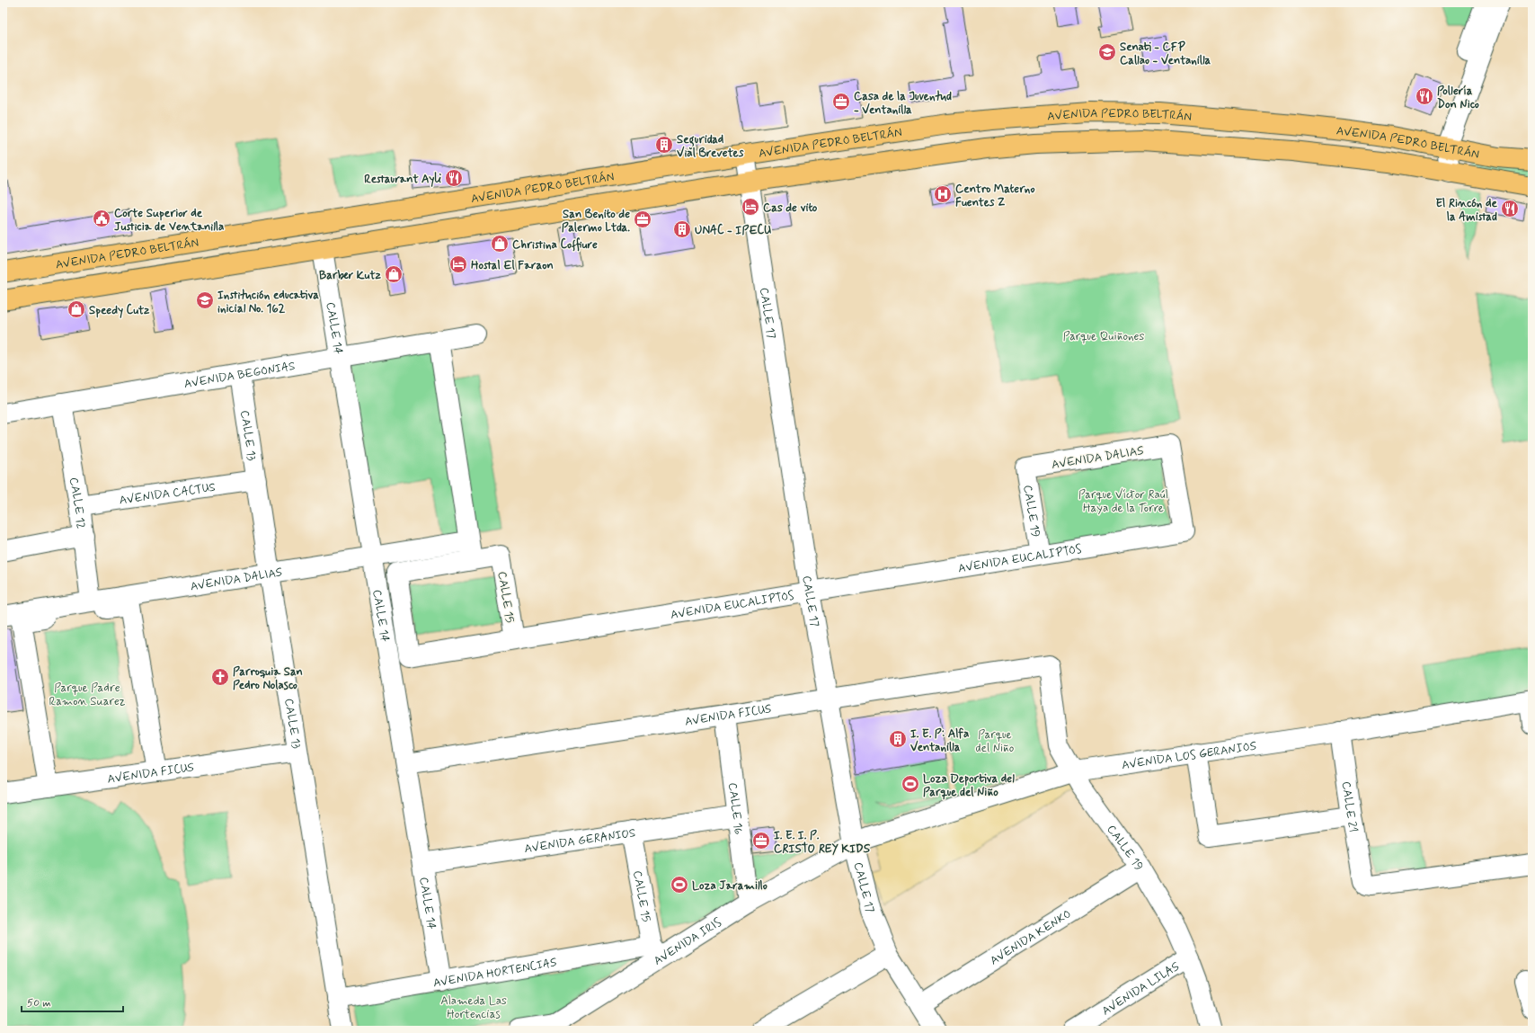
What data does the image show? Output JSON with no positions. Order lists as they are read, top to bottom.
{
  "streets": {
    "main road": ["AVENIDA PEDRO BELTRÁN"],
    "street": [
      "CALLE 17",
      "CALLE 14",
      "AVENIDA BEGONIAS",
      "CALLE 13",
      "AVENIDA DALIAS",
      "AVENIDA CACTUS",
      "CALLE 12",
      "CALLE 19",
      "AVENIDA EUCALIPTOS",
      "CALLE 15",
      "AVENIDA FICUS",
      "AVENIDA LOS GERANIOS",
      "CALLE 21",
      "CALLE 16",
      "AVENIDA GERANIOS",
      "AVENIDA KENKO",
      "AVENIDA IRIS",
      "AVENIDA HORTENCIAS",
      "AVENIDA LILAS"
    ]
  },
  "crossings": [
    ["AVENIDA PEDRO BELTRÁN", "CALLE 17"],
    ["AVENIDA PEDRO BELTRÁN", "CALLE 14"],
    ["CALLE 17", "AVENIDA EUCALIPTOS"],
    ["CALLE 17", "AVENIDA FICUS"],
    ["CALLE 17", "AVENIDA LOS GERANIOS"],
    ["CALLE 17", "AVENIDA KENKO"],
    ["CALLE 17", "AVENIDA IRIS"],
    ["CALLE 14", "AVENIDA BEGONIAS"],
    ["CALLE 14", "AVENIDA DALIAS"],
    ["CALLE 14", "AVENIDA EUCALIPTOS"],
    ["CALLE 14", "CALLE 15"],
    ["CALLE 14", "AVENIDA FICUS"],
    ["CALLE 14", "AVENIDA GERANIOS"],
    ["CALLE 14", "AVENIDA HORTENCIAS"],
    ["AVENIDA BEGONIAS", "CALLE 13"],
    ["AVENIDA BEGONIAS", "CALLE 12"],
    ["CALLE 13", "AVENIDA DALIAS"],
    ["CALLE 13", "AVENIDA CACTUS"],
    ["CALLE 13", "AVENIDA FICUS"],
    ["CALLE 13", "AVENIDA HORTENCIAS"],
    ["AVENIDA DALIAS", "CALLE 12"],
    ["AVENIDA DALIAS", "CALLE 19"],
    ["AVENIDA DALIAS", "AVENIDA EUCALIPTOS"],
    ["AVENIDA DALIAS", "CALLE 15"],
    ["AVENIDA CACTUS", "CALLE 12"],
    ["CALLE 19", "AVENIDA EUCALIPTOS"],
    ["CALLE 19", "AVENIDA FICUS"],
    ["CALLE 19", "AVENIDA LOS GERANIOS"],
    ["CALLE 19", "AVENIDA KENKO"],
    ["CALLE 19", "AVENIDA LILAS"],
    ["AVENIDA EUCALIPTOS", "CALLE 15"],
    ["CALLE 15", "AVENIDA GERANIOS"],
    ["CALLE 15", "AVENIDA IRIS"],
    ["CALLE 15", "AVENIDA HORTENCIAS"],
    ["AVENIDA FICUS", "CALLE 16"],
    ["AVENIDA LOS GERANIOS", "CALLE 21"],
    ["AVENIDA LOS GERANIOS", "AVENIDA IRIS"],
    ["CALLE 16", "AVENIDA GERANIOS"],
    ["CALLE 16", "AVENIDA IRIS"],
    ["AVENIDA IRIS", "AVENIDA HORTENCIAS"]
  ],
  "parks": [
    "Parque Quiñones",
    "Parque Víctor Raúl Haya de la Torre",
    "Parque Padre Ramon Suarez",
    "Parque del Niño",
    "Alameda Las Hortencias"
  ],
  "places": {
    "school or university": ["Senati - CFP Callao - Ventanilla", "Institución educativa inicial No. 162"],
    "restaurant": ["Pollería Don Nico", "Restaurant Ayli", "El Rincón de la Amistad"],
    "office": ["Casa de la Juventud - Ventanilla", "San Benito de Palermo Ltda.", "I. E. I. P. CRISTO REY KIDS"],
    "building": ["Seguridad Vial Brevetes", "UNAC - IPECU", "I. E. P: Alfa Ventanilla"],
    "hospital": ["Centro Materno Fuentes Z"],
    "hotel": ["Cas de vito", "Hostal El Faraon"],
    "public building": ["Corte Superior de Justicia de Ventanilla"],
    "shop": ["Christina Coffiure", "Barber Kutz", "Speedy Cutz"],
    "church": ["Parroquia San Pedro Nolasco"],
    "sports": ["Loza Deportiva del Parque del Niño", "Loza Jaramillo"]
  },
  "scale_bar": "50 m"
}
